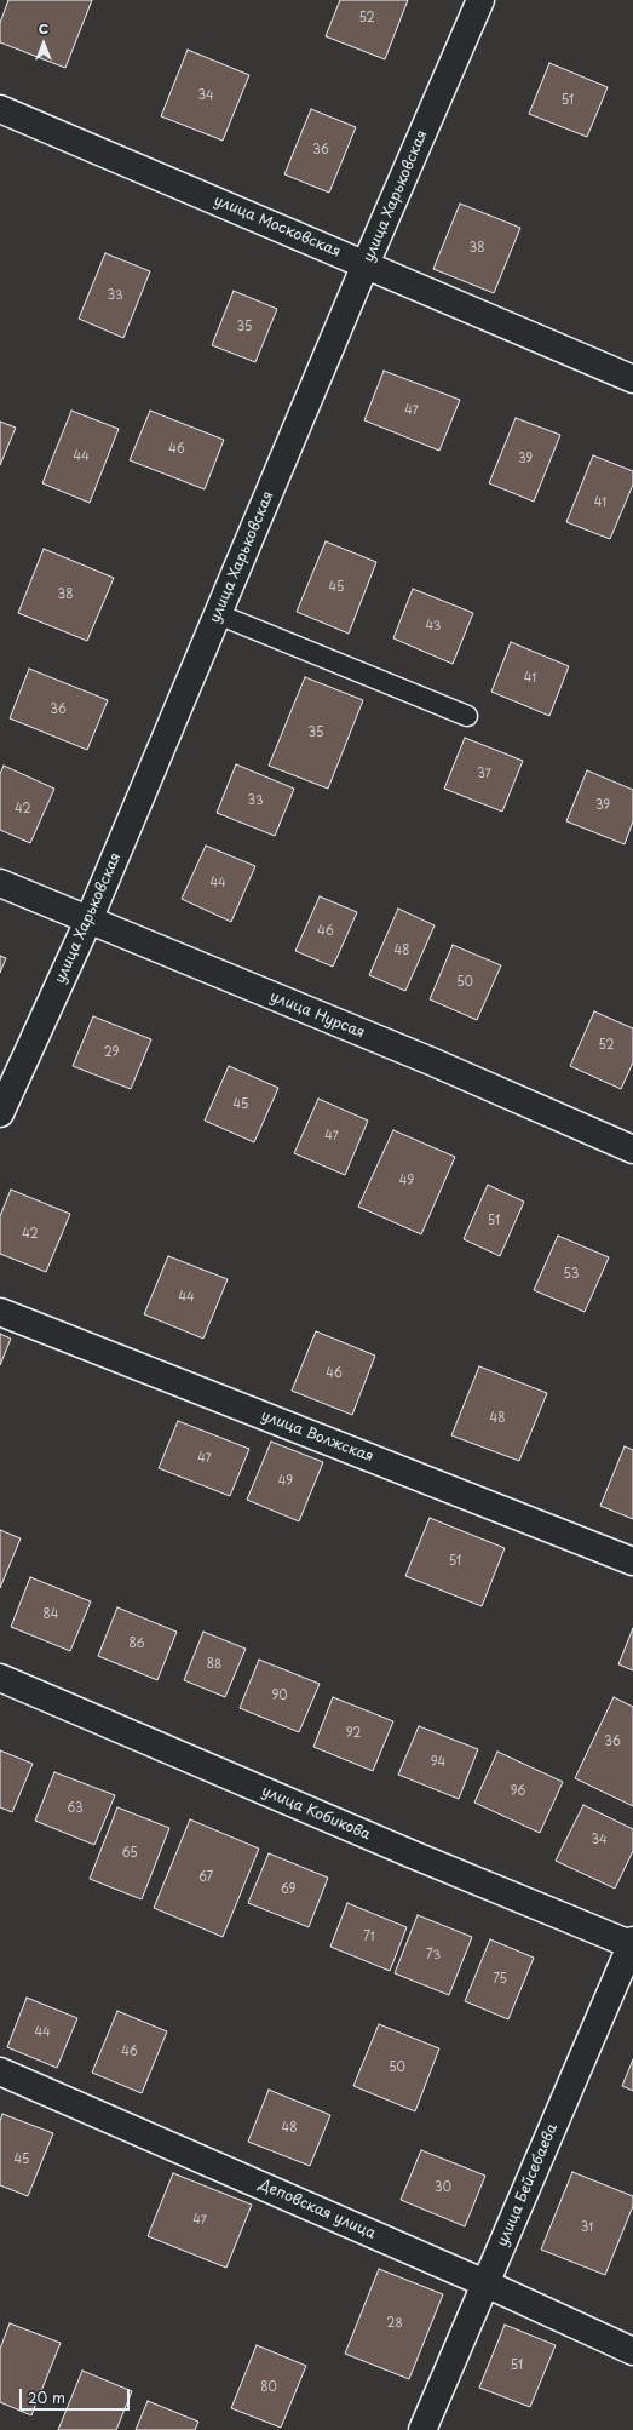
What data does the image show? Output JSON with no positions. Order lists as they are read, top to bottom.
{
  "streets": {
    "street": [
      "улица Харьковская",
      "улица Московская",
      "улица Нурсая",
      "улица Волжская",
      "улица Кобикова",
      "улица Бейсебаева",
      "Деповская улица"
    ]
  },
  "crossings": [
    ["улица Харьковская", "улица Московская"],
    ["улица Харьковская", "улица Нурсая"],
    ["улица Кобикова", "улица Бейсебаева"],
    ["улица Бейсебаева", "Деповская улица"]
  ],
  "house_numbers": [
    "52",
    "34",
    "51",
    "36",
    "38",
    "33",
    "35",
    "47",
    "46",
    "44",
    "39",
    "41",
    "45",
    "38",
    "43",
    "41",
    "36",
    "35",
    "37",
    "33",
    "39",
    "42",
    "44",
    "46",
    "48",
    "50",
    "52",
    "29",
    "45",
    "47",
    "49",
    "51",
    "42",
    "53",
    "44",
    "46",
    "48",
    "47",
    "49",
    "51",
    "84",
    "86",
    "88",
    "90",
    "92",
    "36",
    "94",
    "96",
    "63",
    "34",
    "65",
    "67",
    "69",
    "71",
    "73",
    "75",
    "44",
    "46",
    "50",
    "48",
    "45",
    "30",
    "47",
    "31",
    "28",
    "51",
    "80"
  ],
  "scale_bar": "20 m",
  "north": "top"
}
